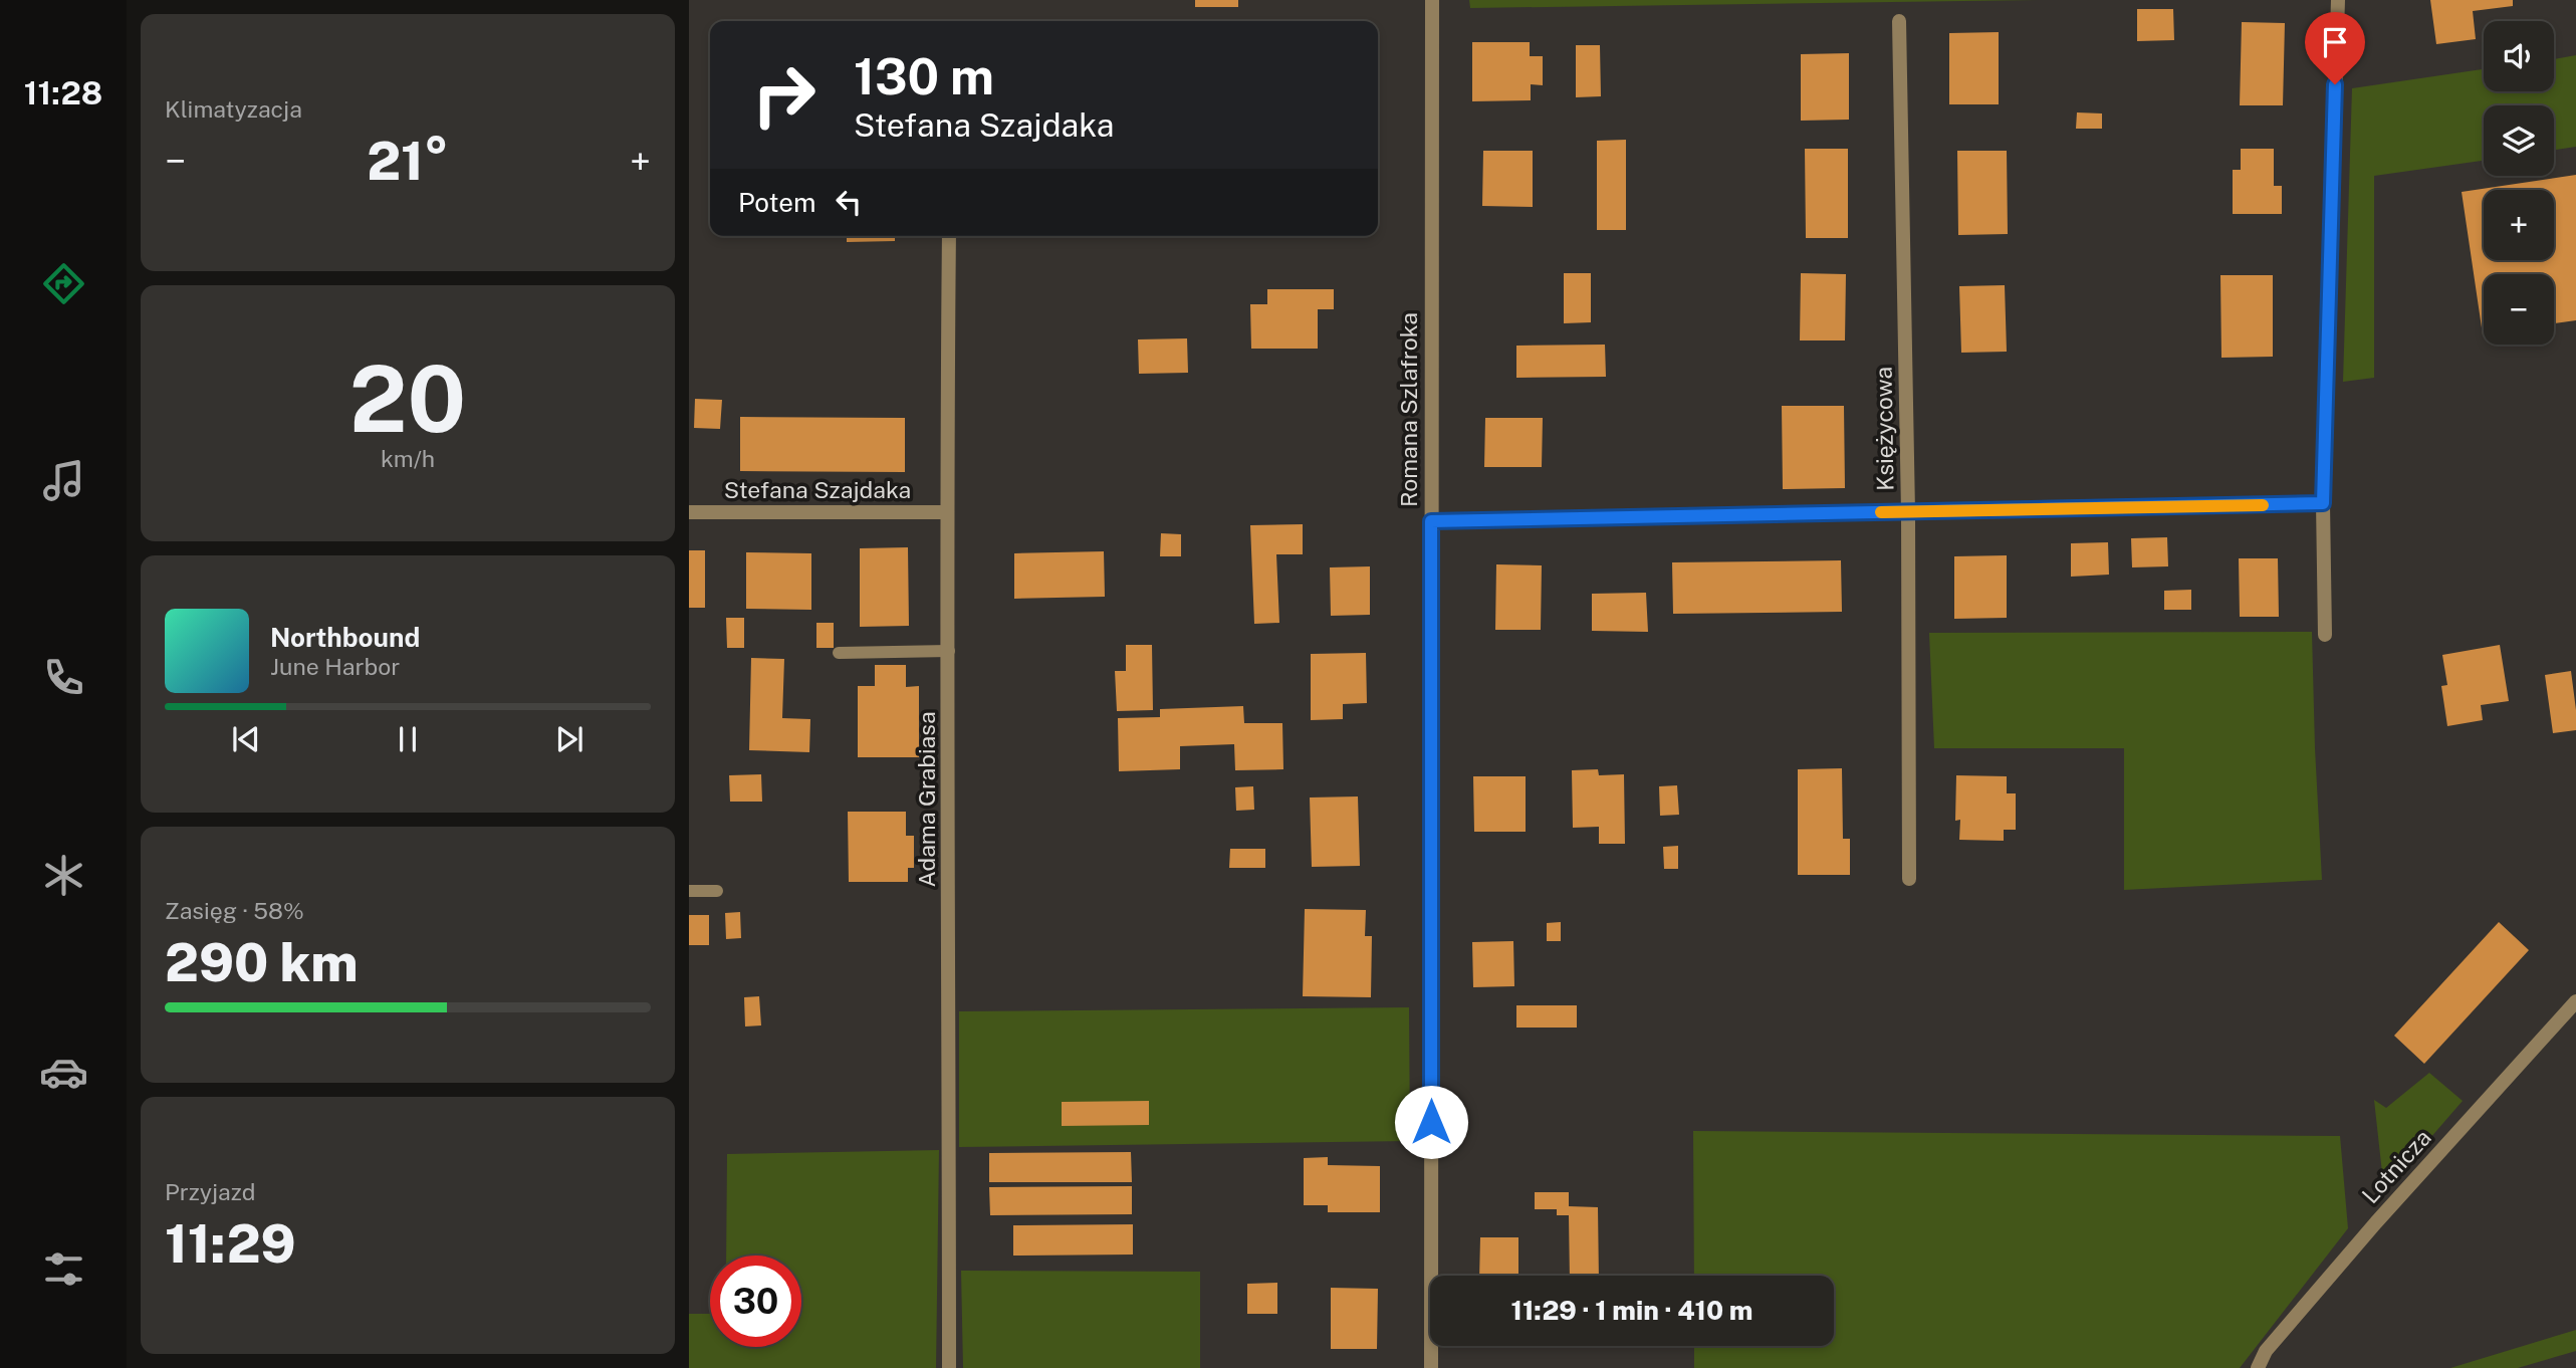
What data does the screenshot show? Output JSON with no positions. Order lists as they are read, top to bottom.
{
  "streets": {
    "street": [
      "Romana Szlafroka",
      "Księżycowa",
      "Stefana Szajdaka",
      "Adama Grabiasa",
      "Lotnicza"
    ]
  },
  "crossings": [
    ["Stefana Szajdaka", "Adama Grabiasa"]
  ],
  "page": {
    "tabs": "11:28",
    "tile": [
      "Klimatyzacja",
      ["20", "km/h"],
      ["Zasięg · 58%", "290 km"],
      ["Przyjazd", "11:29"]
    ],
    "map_buttons": ["+", "−"],
    "turn": ["130 m", "Stefana Szajdaka"],
    "heat": ["−", "21°", "+"],
    "then": "Potem",
    "song": ["Northbound", "June Harbor"],
    "limit": "30",
    "trip": "11:29 · 1 min · 410 m"
  }
}
